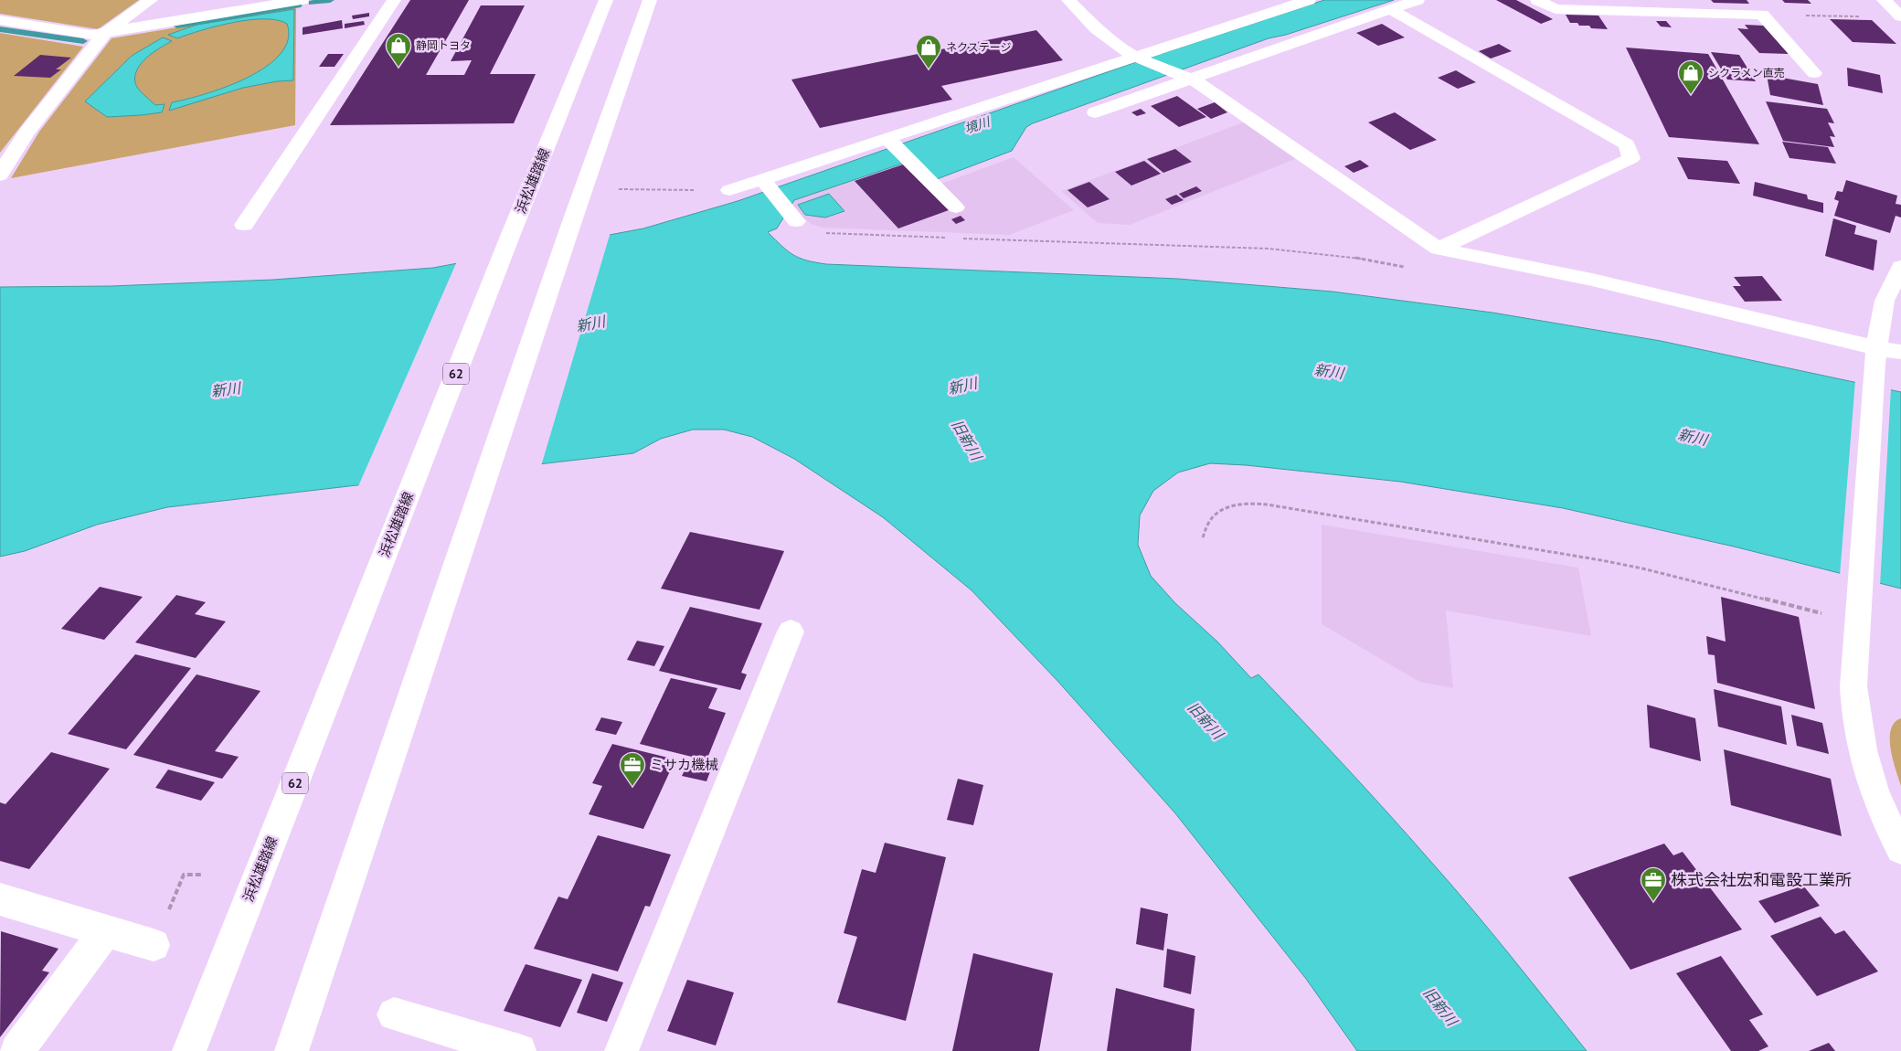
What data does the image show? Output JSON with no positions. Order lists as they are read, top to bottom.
{
  "streets": {
    "street": ["浜松雄踏線", "62"]
  },
  "water": ["境川", "新川", "旧新川"],
  "places": {
    "shop": ["静岡トヨタ", "ネクステージ", "シクラメン直売"],
    "office": ["ミサカ機械", "株式会社宏和電設工業所"]
  }
}
